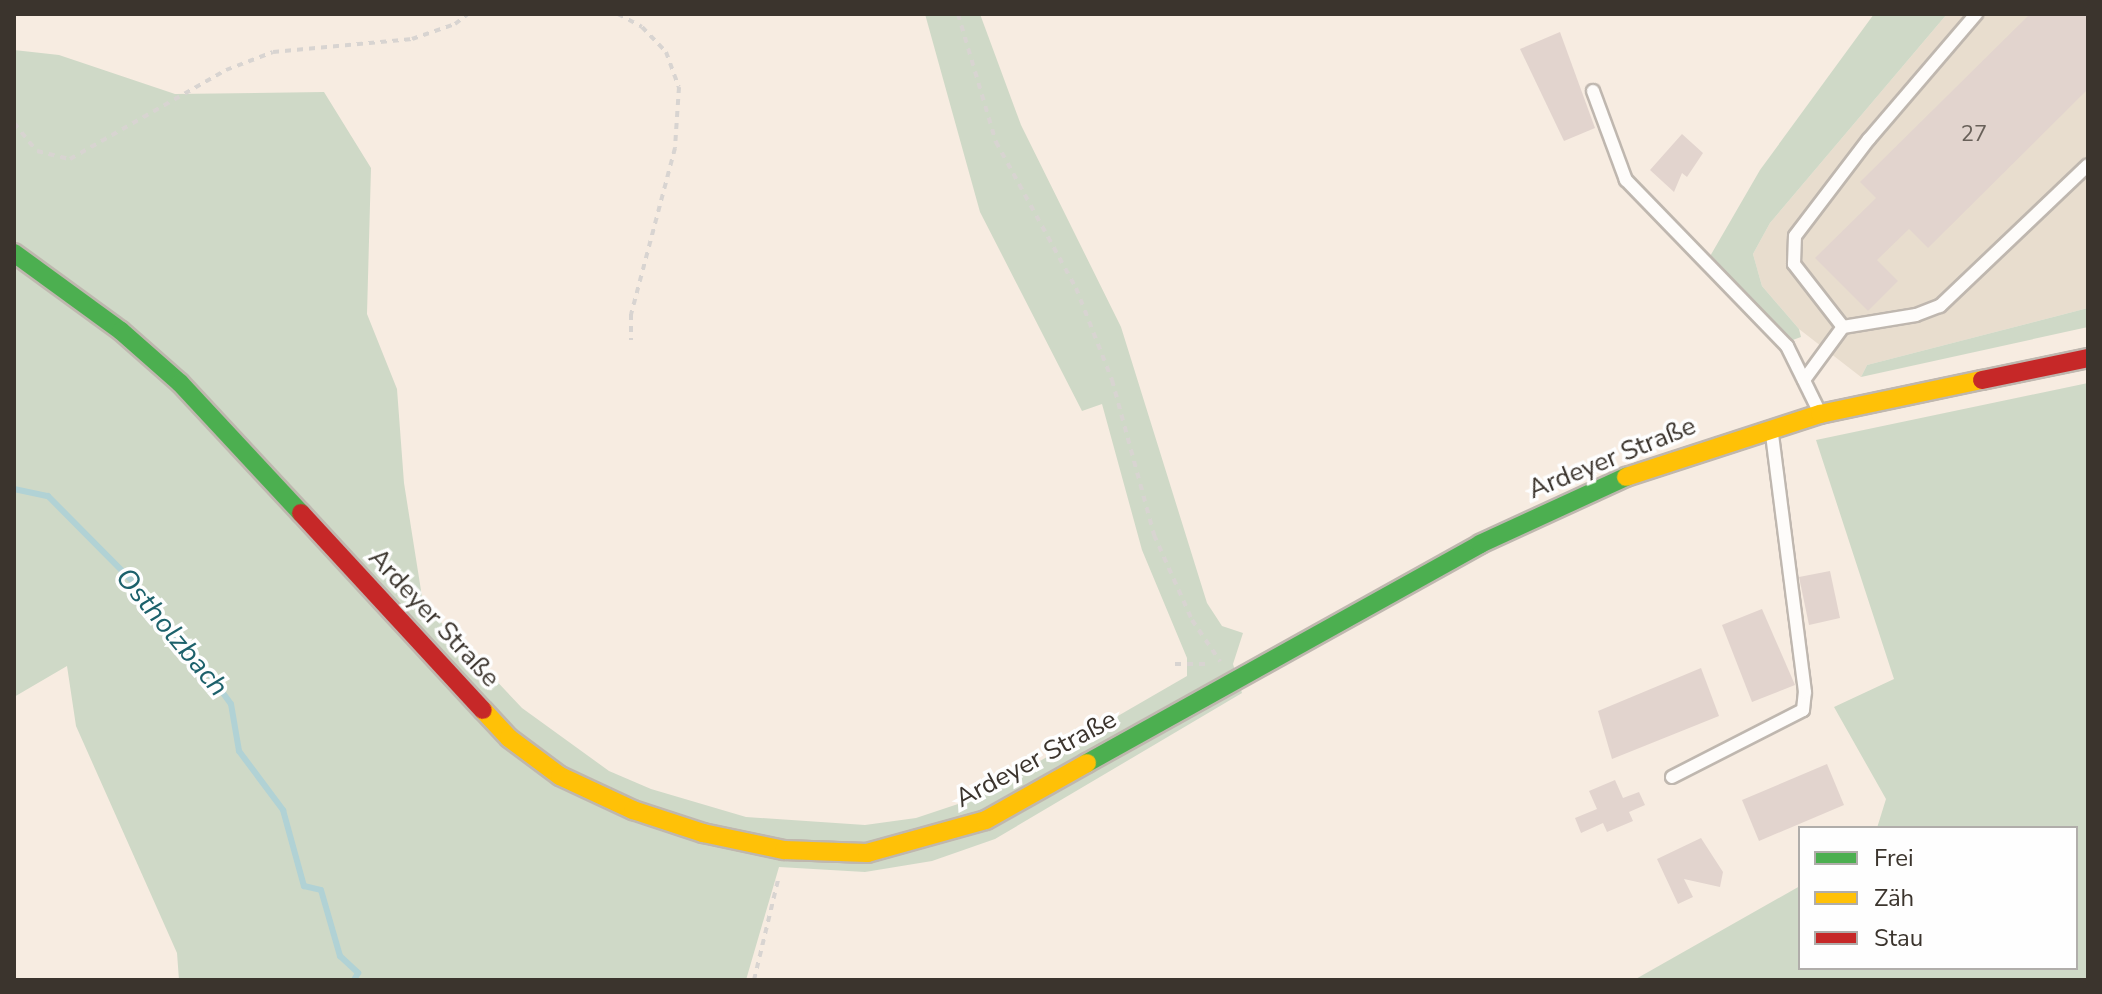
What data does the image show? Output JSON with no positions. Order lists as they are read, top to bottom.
{
  "streets": {
    "main road": ["Ardeyer Straße"]
  },
  "water": ["Ostholzbach"],
  "house_numbers": ["27"],
  "legend": ["Frei", "Zäh", "Stau"]
}
